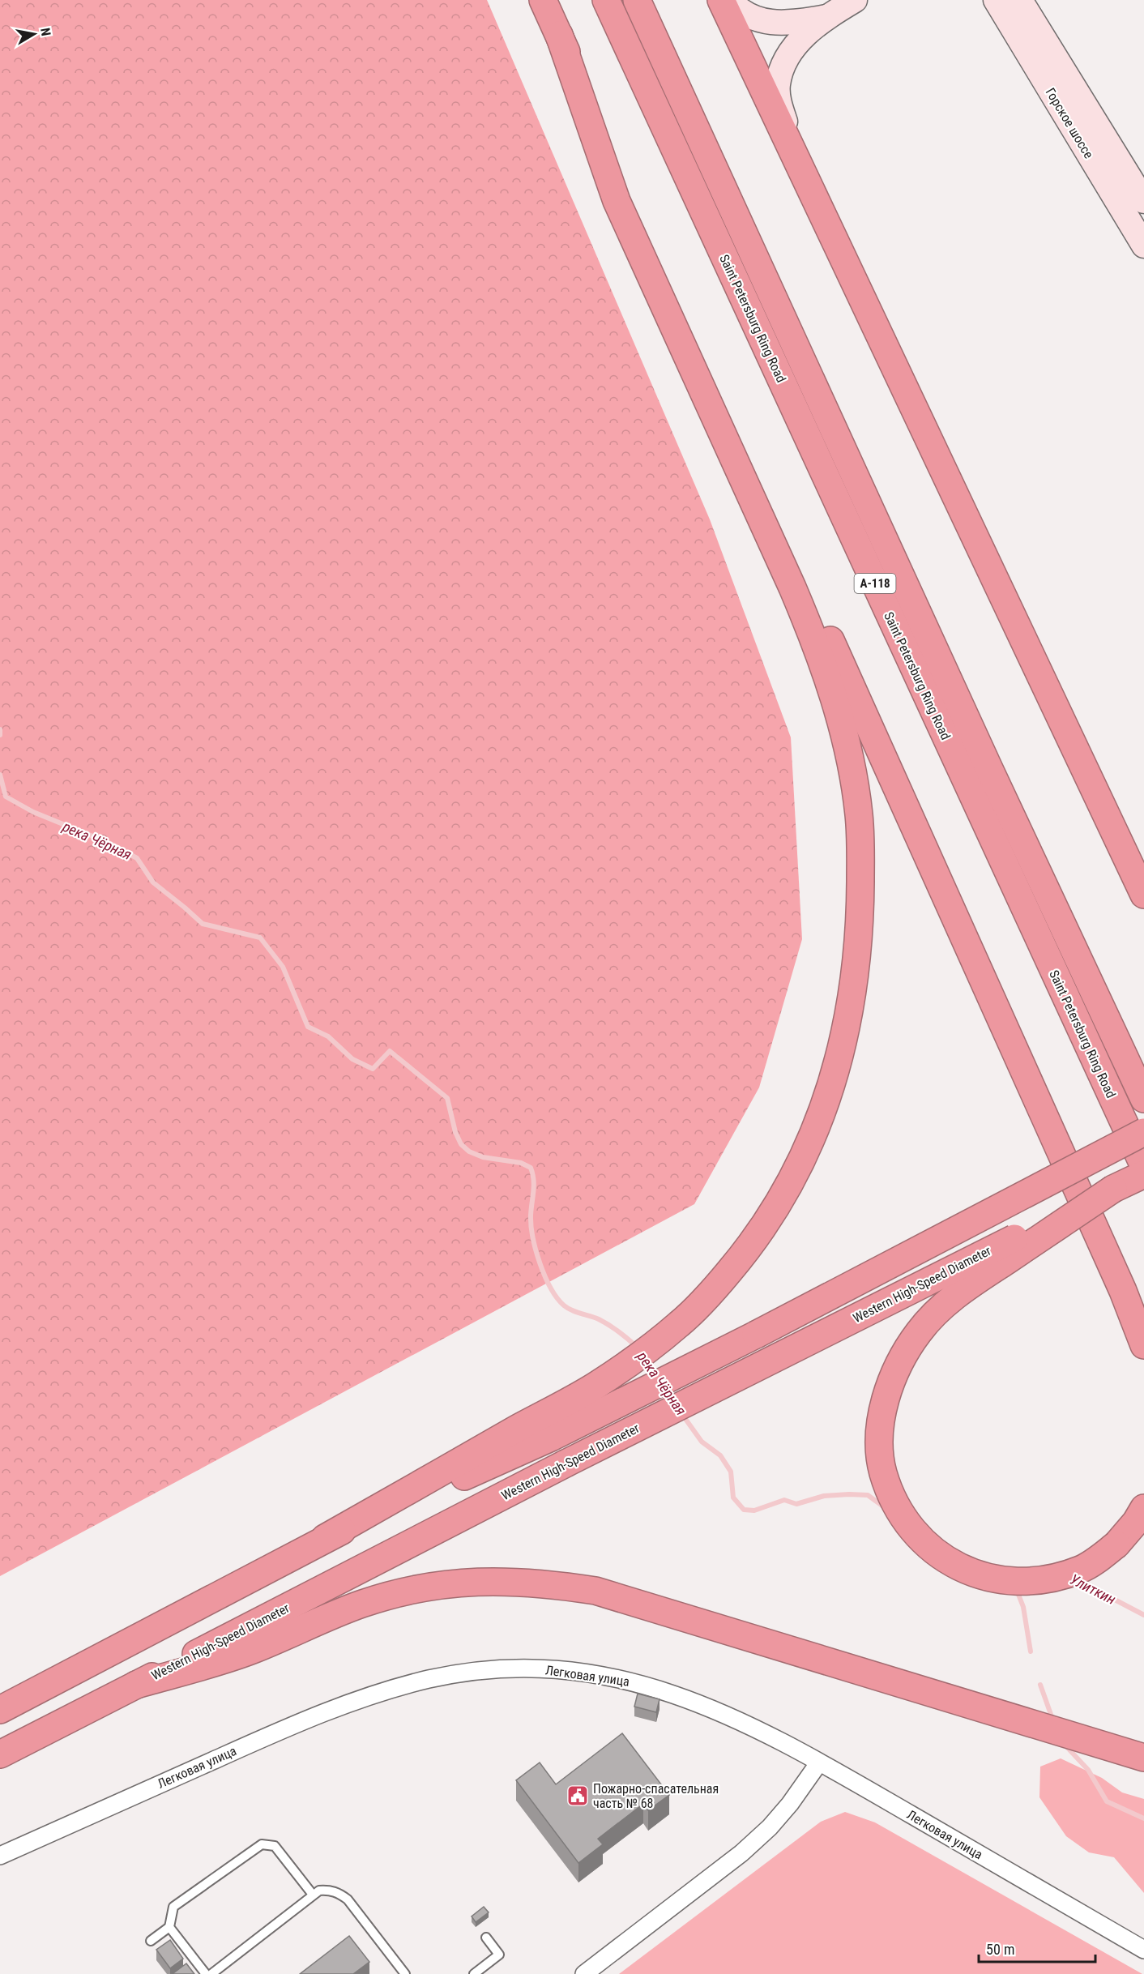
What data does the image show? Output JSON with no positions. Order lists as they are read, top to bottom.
{
  "streets": {
    "highway": ["Saint Petersburg Ring Road", "А-118", "Western High-Speed Diameter"],
    "main road": ["Горское шоссе"],
    "street": ["Легковая улица"]
  },
  "water": ["река Чёрная", "Улиткин"],
  "places": {
    "public building": ["Пожарно-спасательная часть № 68"]
  },
  "scale_bar": "50 m",
  "north": "right"
}
